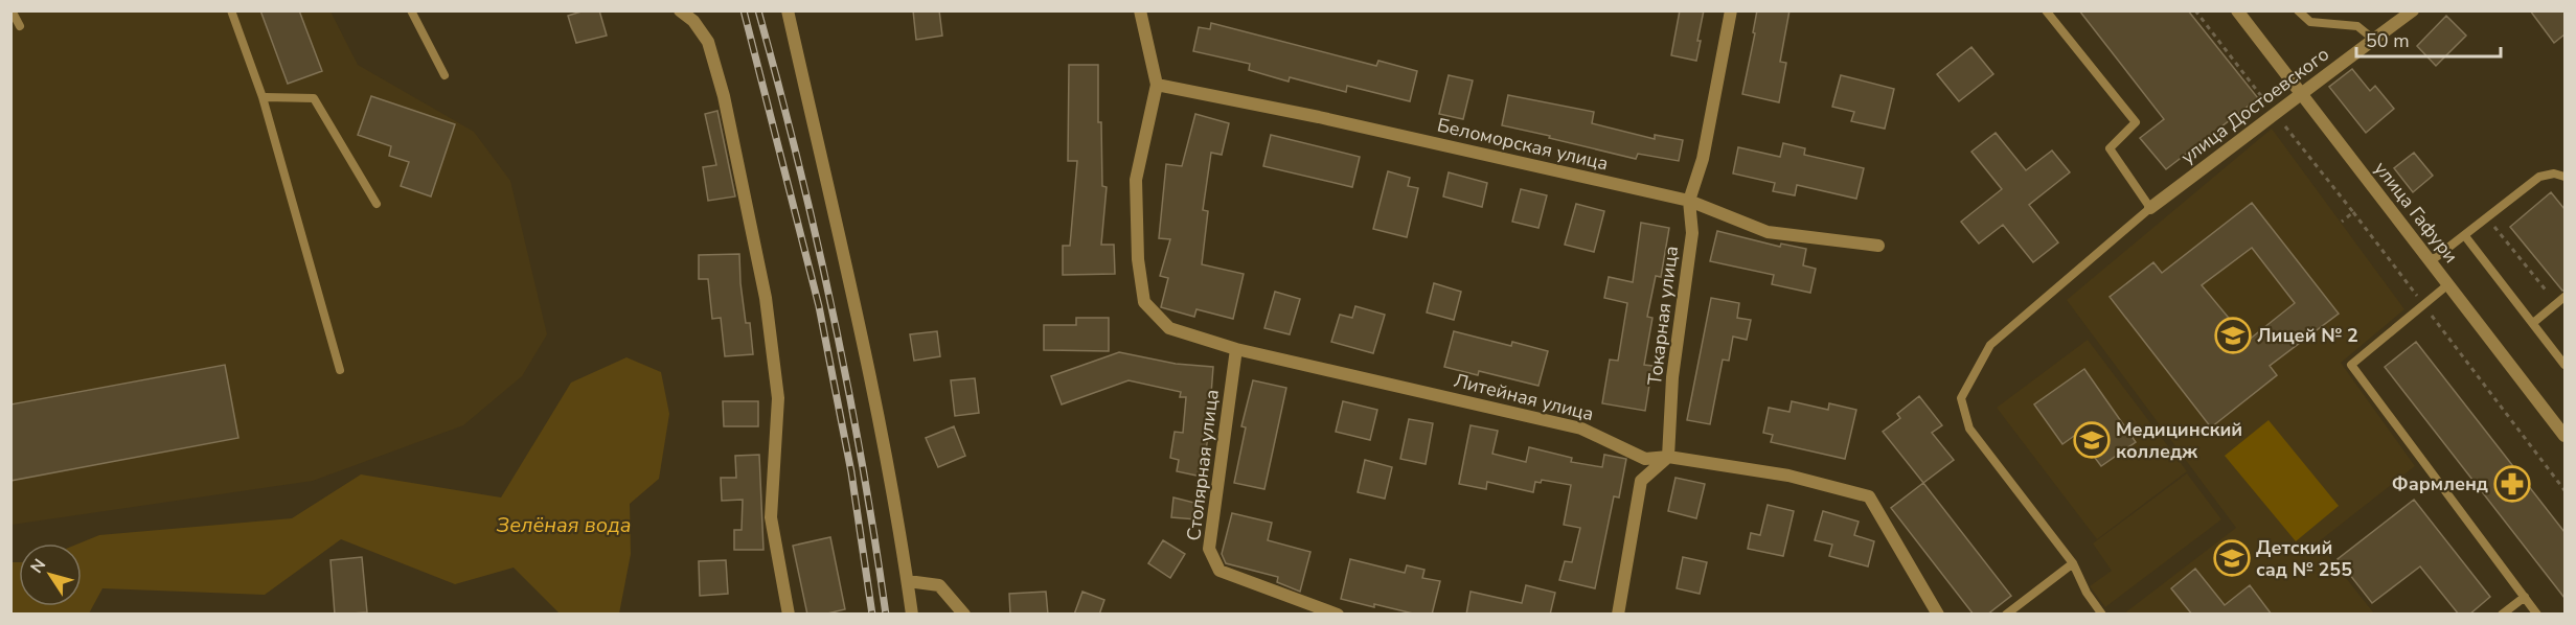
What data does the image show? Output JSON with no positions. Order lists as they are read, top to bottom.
{
  "streets": {
    "street": [
      "улица Достоевского",
      "Беломорская улица",
      "улица Гафури",
      "Токарная улица",
      "Литейная улица",
      "Столярная улица"
    ]
  },
  "crossings": [
    ["улица Достоевского", "улица Гафури"],
    ["Беломорская улица", "Токарная улица"],
    ["Беломорская улица", "Литейная улица"],
    ["Токарная улица", "Литейная улица"],
    ["Литейная улица", "Столярная улица"]
  ],
  "water": ["Зелёная вода"],
  "places": {
    "school or university": ["Лицей № 2", "Медицинский колледж", "Детский сад № 255"],
    "pharmacy": ["Фармленд"]
  },
  "scale_bar": "50 m",
  "north": "top left"
}
